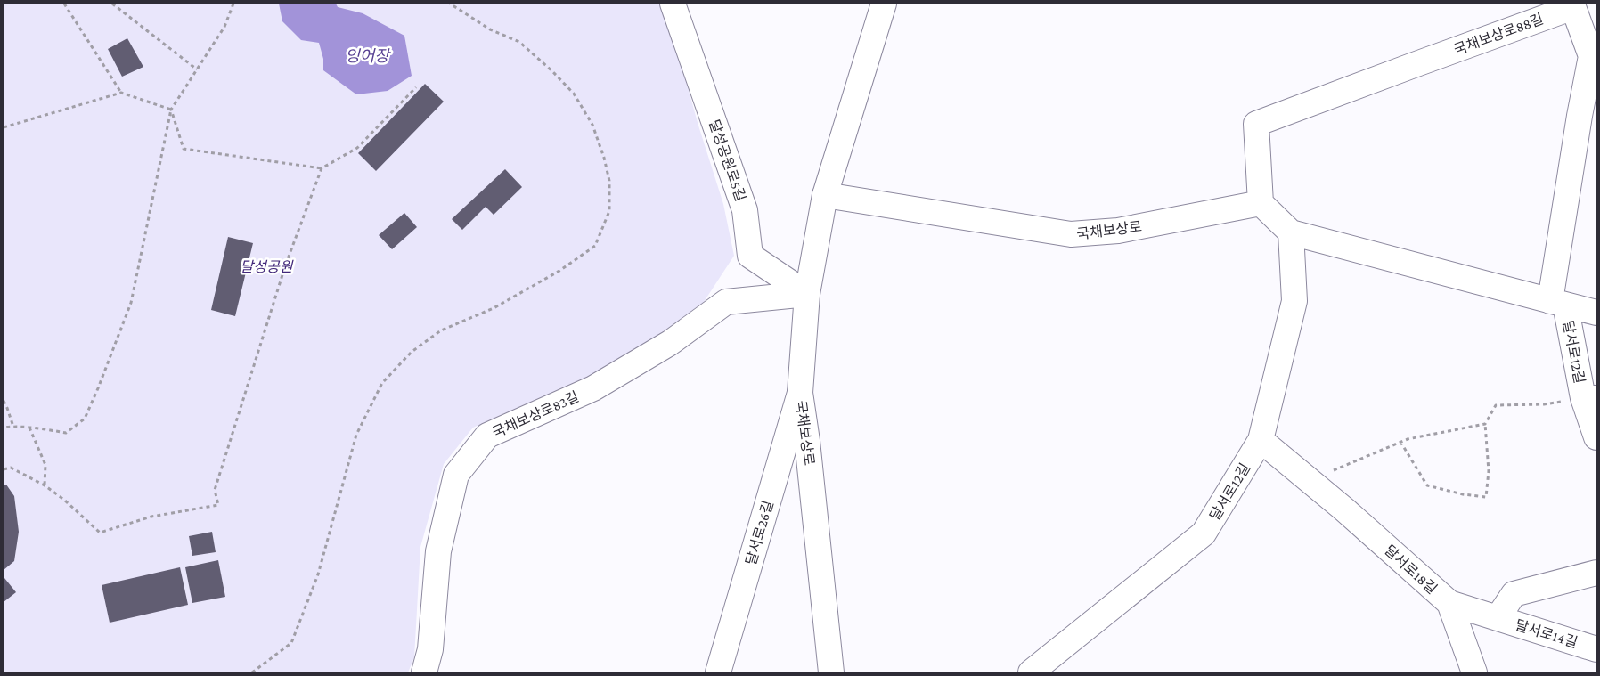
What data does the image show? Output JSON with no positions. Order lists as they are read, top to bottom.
{
  "streets": {
    "street": [
      "국채보상로88길",
      "달성공원로5길",
      "국채보상로",
      "달서로12길",
      "국채보상로83길",
      "달서로26길",
      "달서로18길",
      "달서로14길"
    ]
  },
  "crossings": [
    ["국채보상로88길", "국채보상로"],
    ["국채보상로88길", "달서로12길"],
    ["달성공원로5길", "국채보상로"],
    ["달성공원로5길", "국채보상로83길"],
    ["국채보상로", "달서로12길"],
    ["국채보상로", "국채보상로83길"],
    ["국채보상로", "달서로26길"],
    ["달서로12길", "달서로18길"],
    ["달서로18길", "달서로14길"]
  ],
  "water": ["잉어장"],
  "parks": ["달성공원"]
}
